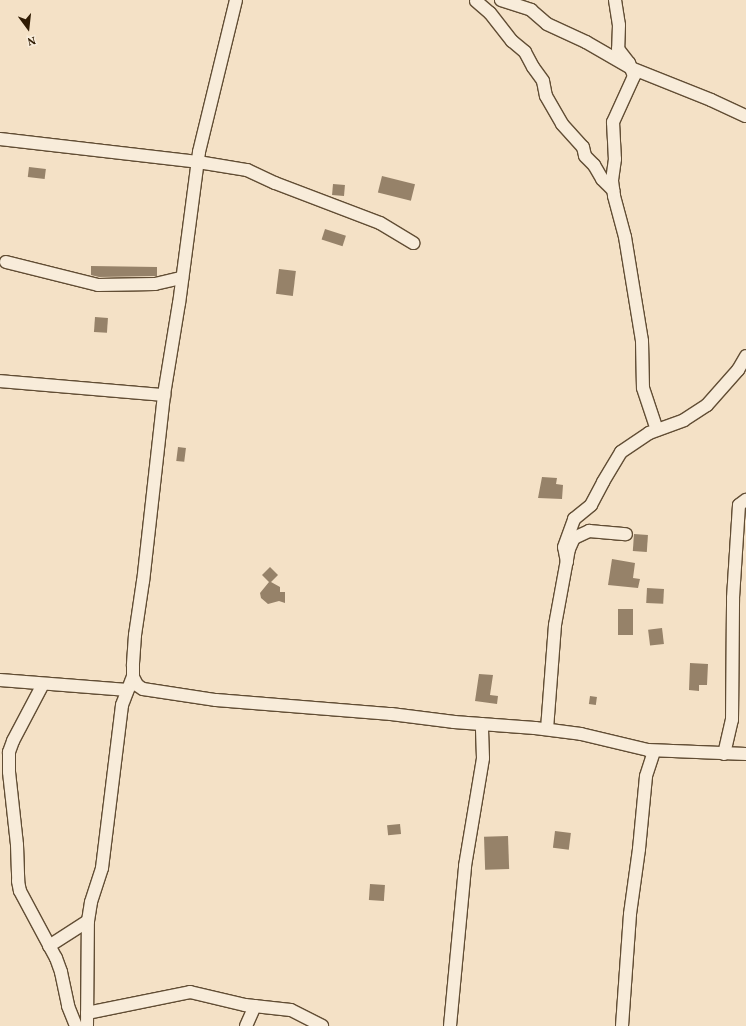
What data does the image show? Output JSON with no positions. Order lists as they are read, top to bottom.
{
  "north": "bottom"
}
